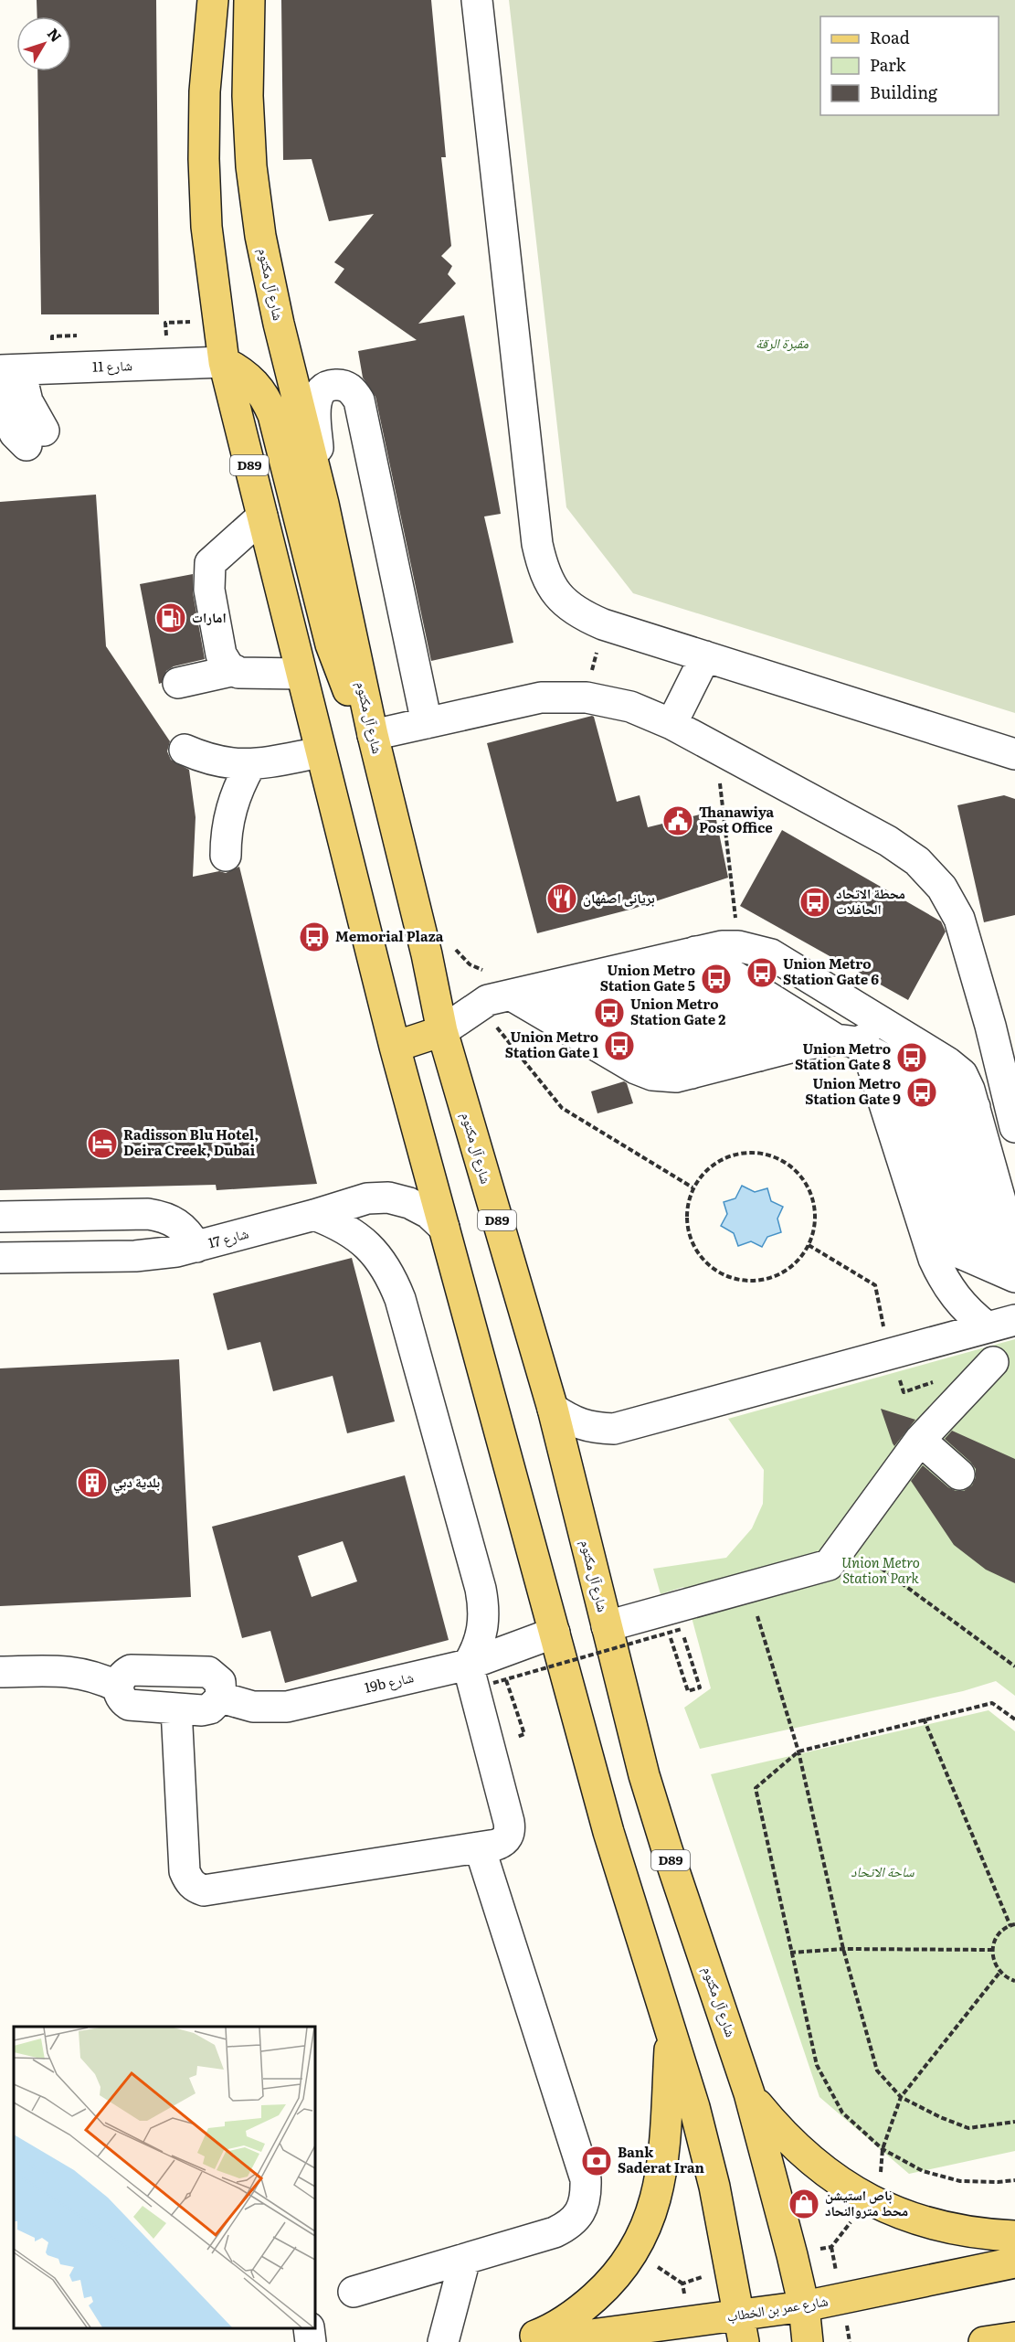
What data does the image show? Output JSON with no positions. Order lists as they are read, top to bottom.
{
  "streets": {
    "main road": ["شارع آل مكتوم", "D89", "شارع عمر بن الخطاب"],
    "street": ["شارع 11", "شارع 17", "19b شارع"]
  },
  "crossings": [
    ["شارع آل مكتوم", "شارع عمر بن الخطاب"],
    ["شارع 11", "D89"],
    ["D89", "شارع 17"],
    ["D89", "19b شارع"],
    ["D89", "شارع عمر بن الخطاب"]
  ],
  "parks": ["مقبرة الرقة", "Union Metro Station Park", "ساحة الاتحاد"],
  "places": {
    "fuel station": ["امارات"],
    "public building": ["Thanawiya Post Office"],
    "restaurant": ["بریانی اصفهان"],
    "bus stop": [
      "محطة الاتحاد الحافلات",
      "Memorial Plaza",
      "Union Metro Station Gate 6",
      "Union Metro Station Gate 5",
      "Union Metro Station Gate 2",
      "Union Metro Station Gate 1",
      "Union Metro Station Gate 8",
      "Union Metro Station Gate 9"
    ],
    "hotel": ["Radisson Blu Hotel, Deira Creek, Dubai"],
    "building": ["بلدية دبي"],
    "bank": ["Bank Saderat Iran"],
    "shop": ["باص استيشن محط متروالنحاد"]
  },
  "legend": ["Road", "Park", "Building"],
  "north": "top right"
}
